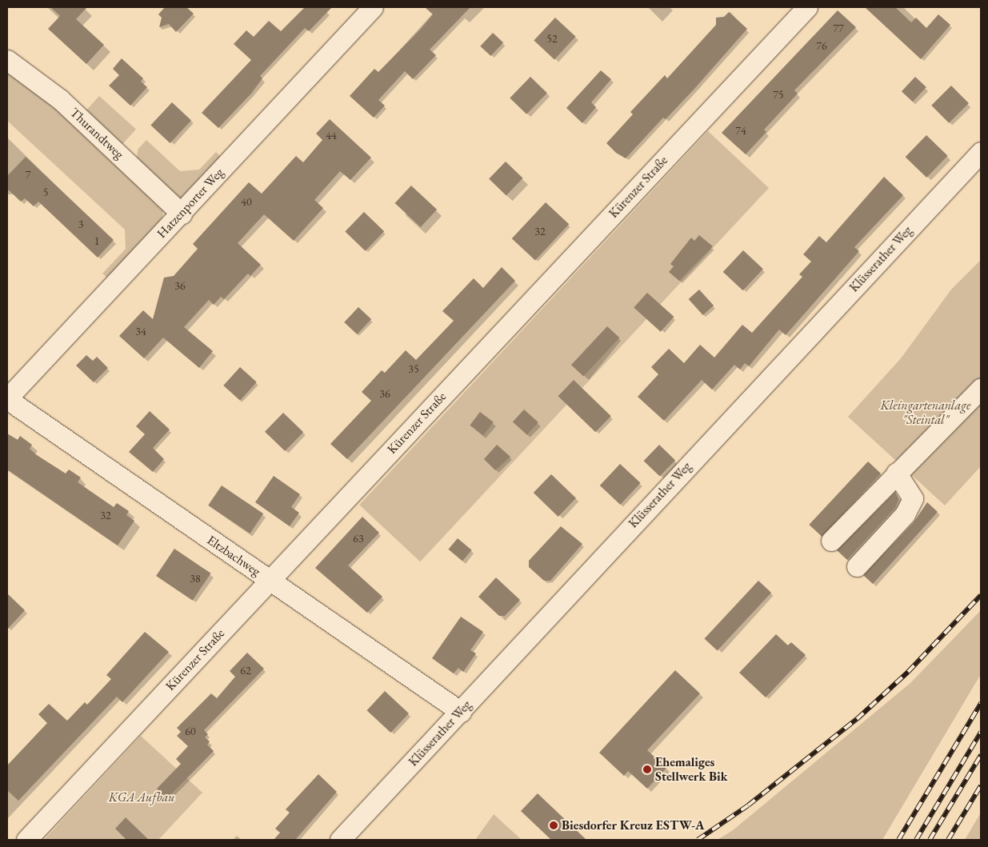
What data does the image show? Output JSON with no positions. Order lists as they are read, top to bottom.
{
  "streets": {
    "street": [
      "Thurandtweg",
      "Kürenzer Straße",
      "Hatzenporter Weg",
      "Klüsserather Weg",
      "Eltzbachweg"
    ]
  },
  "crossings": [
    ["Thurandtweg", "Hatzenporter Weg"],
    ["Kürenzer Straße", "Eltzbachweg"],
    ["Hatzenporter Weg", "Eltzbachweg"],
    ["Klüsserather Weg", "Eltzbachweg"]
  ],
  "parks": ["Kleingartenanlage \"Steintal\"", "KGA Aufbau"],
  "places": ["Ehemaliges Stellwerk Bik", "Biesdorfer Kreuz ESTW-A"],
  "house_numbers": [
    "77",
    "52",
    "76",
    "75",
    "74",
    "44",
    "7",
    "5",
    "40",
    "3",
    "32",
    "1",
    "36",
    "34",
    "35",
    "36",
    "32",
    "63",
    "38",
    "62",
    "60"
  ]
}
